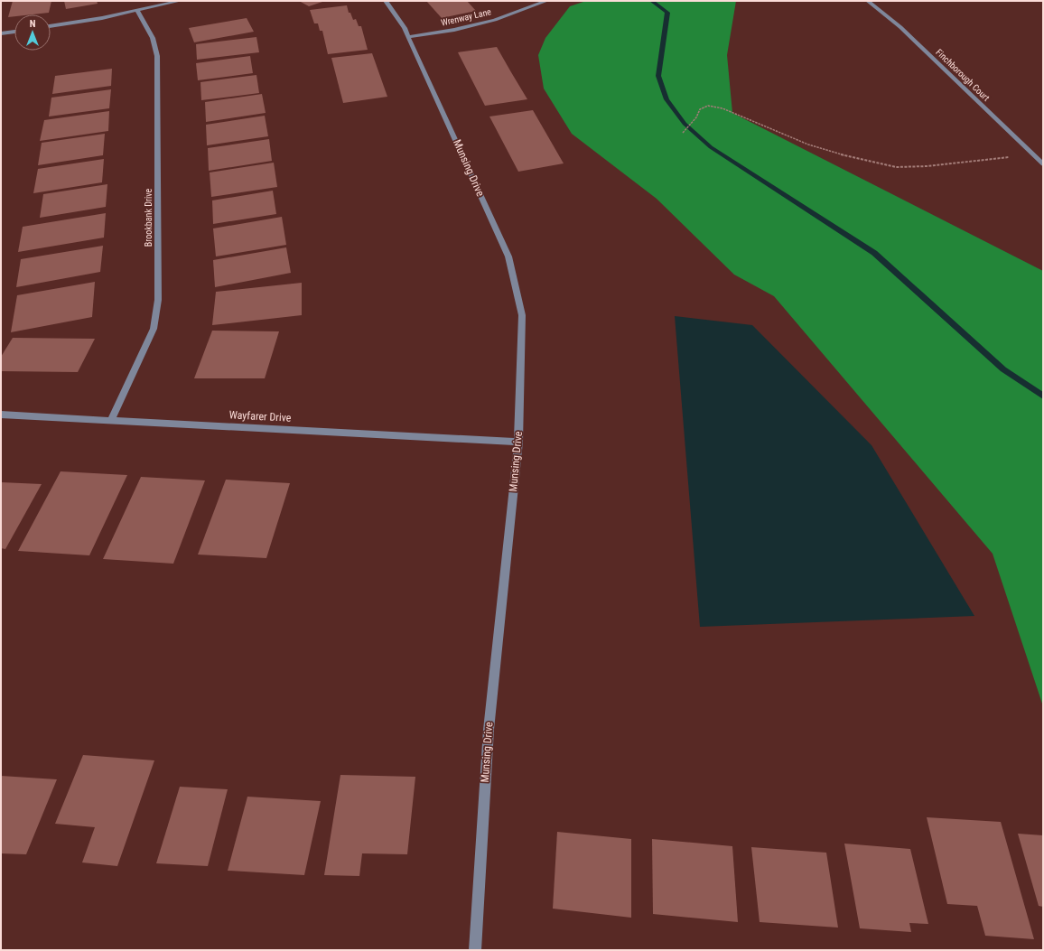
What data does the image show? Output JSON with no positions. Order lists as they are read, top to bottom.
{
  "streets": {
    "street": [
      "Wrenway Lane",
      "Finchborough Court",
      "Munsing Drive",
      "Brookbank Drive",
      "Wayfarer Drive"
    ]
  },
  "crossings": [
    ["Wrenway Lane", "Munsing Drive"],
    ["Munsing Drive", "Wayfarer Drive"],
    ["Brookbank Drive", "Wayfarer Drive"]
  ],
  "north": "top"
}
